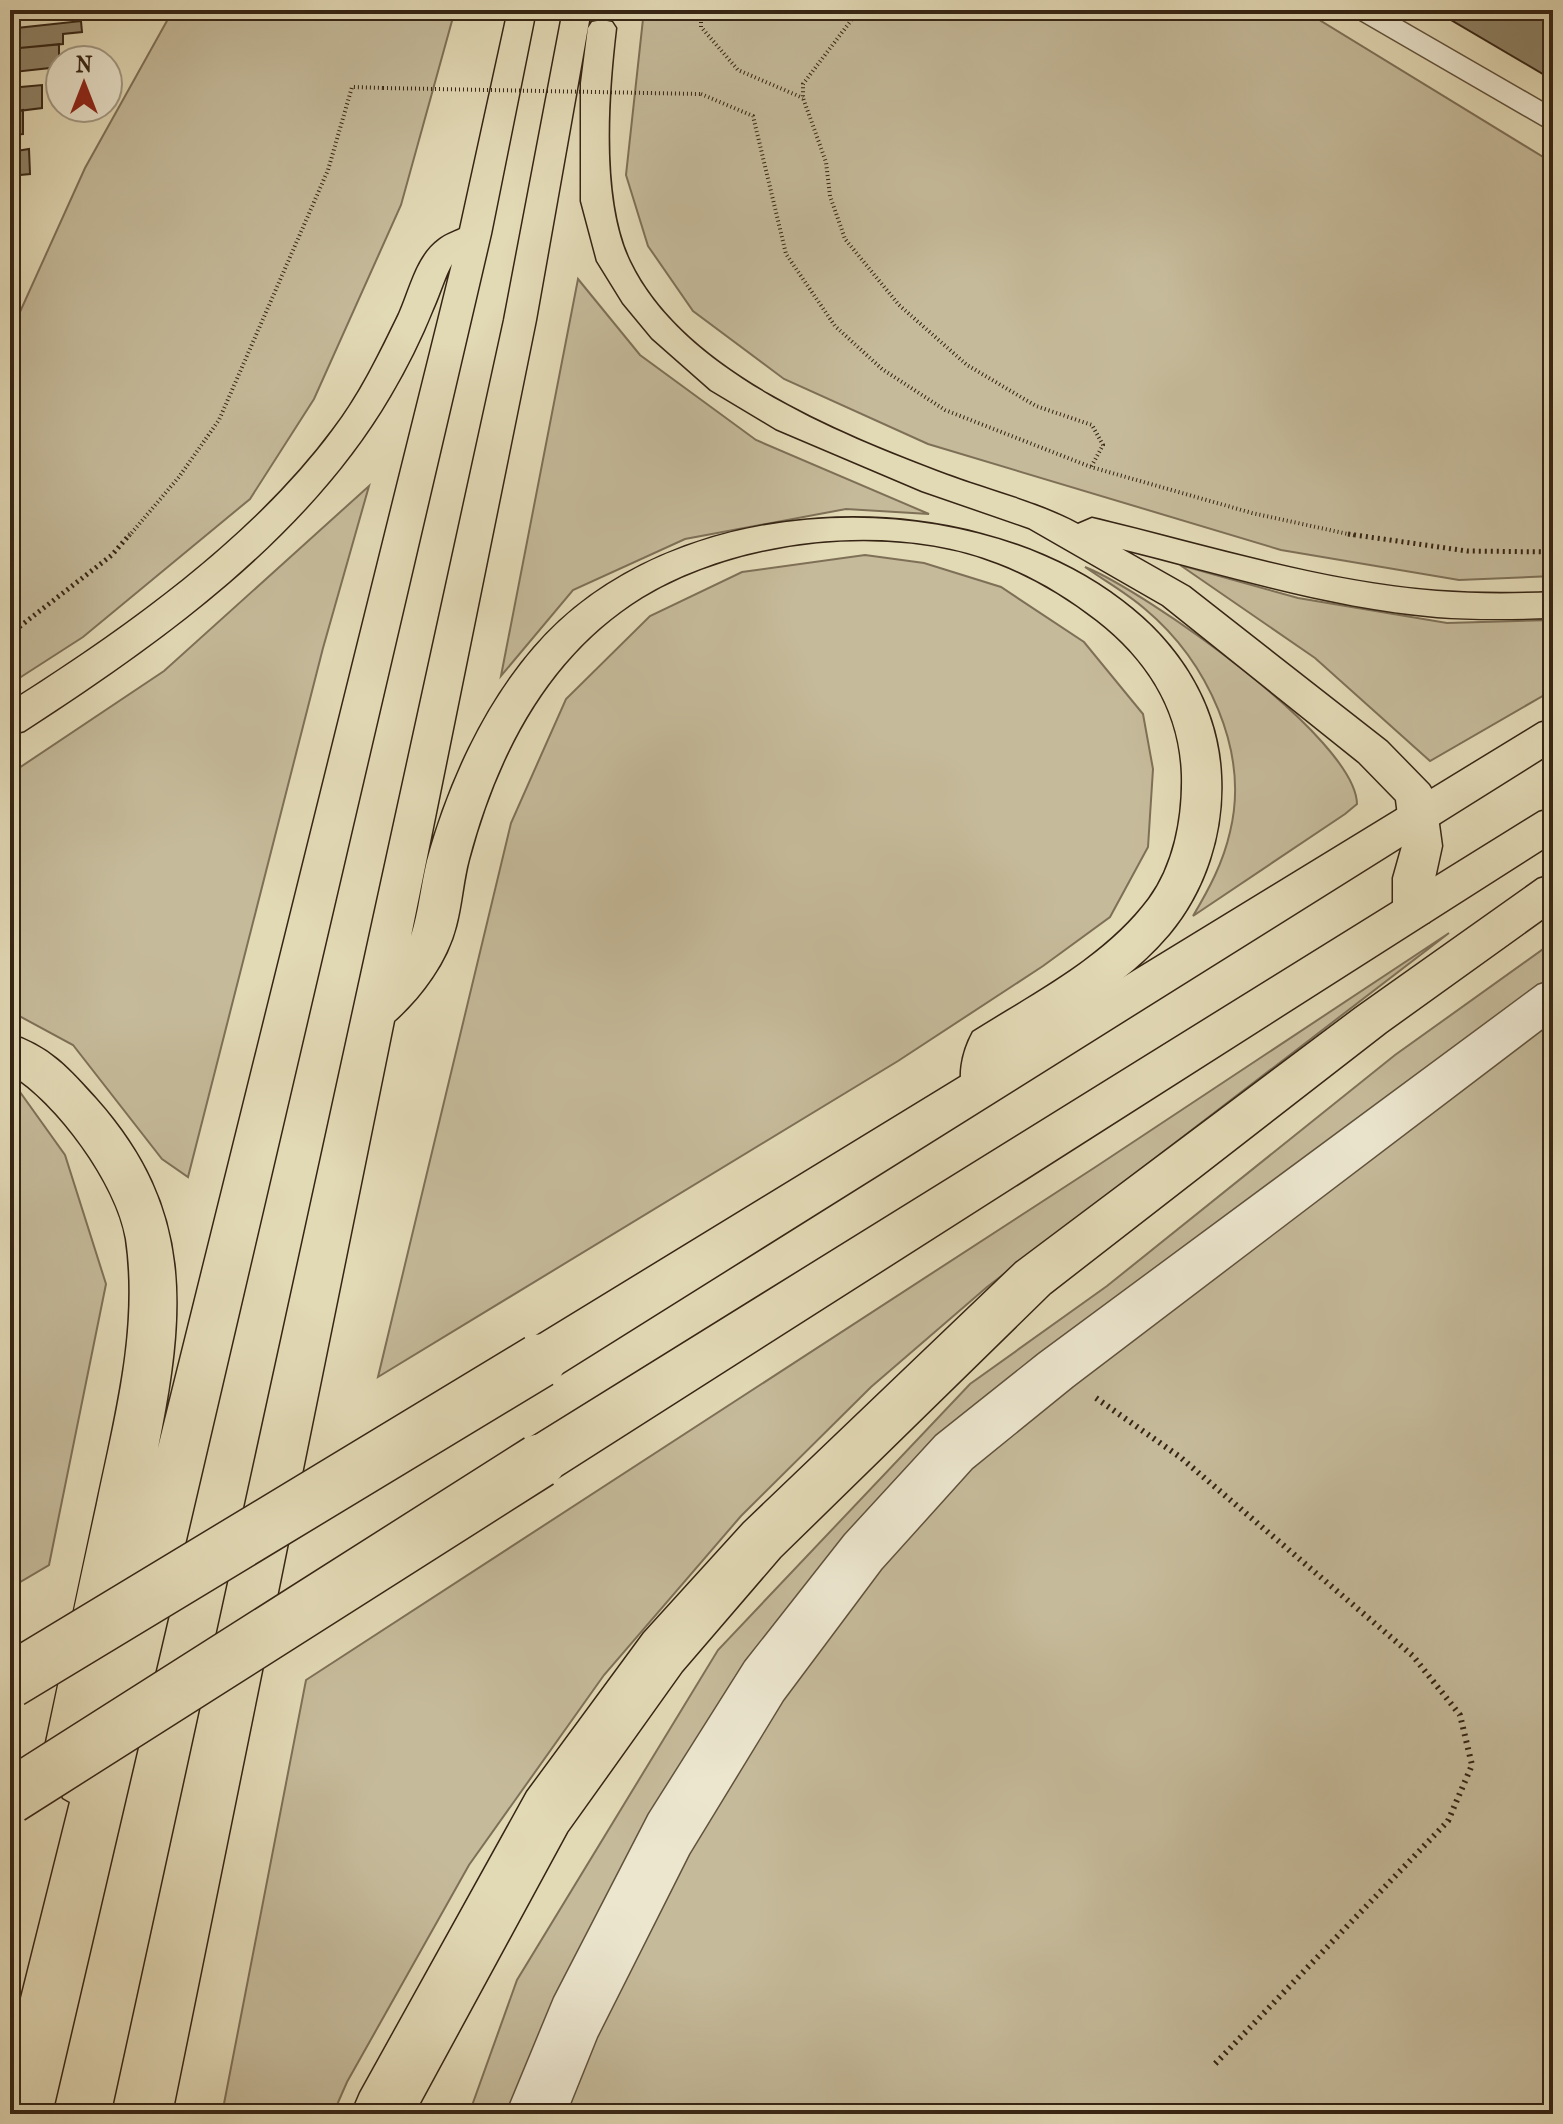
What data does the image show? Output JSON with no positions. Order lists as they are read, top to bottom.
{
  "north": "top"
}
